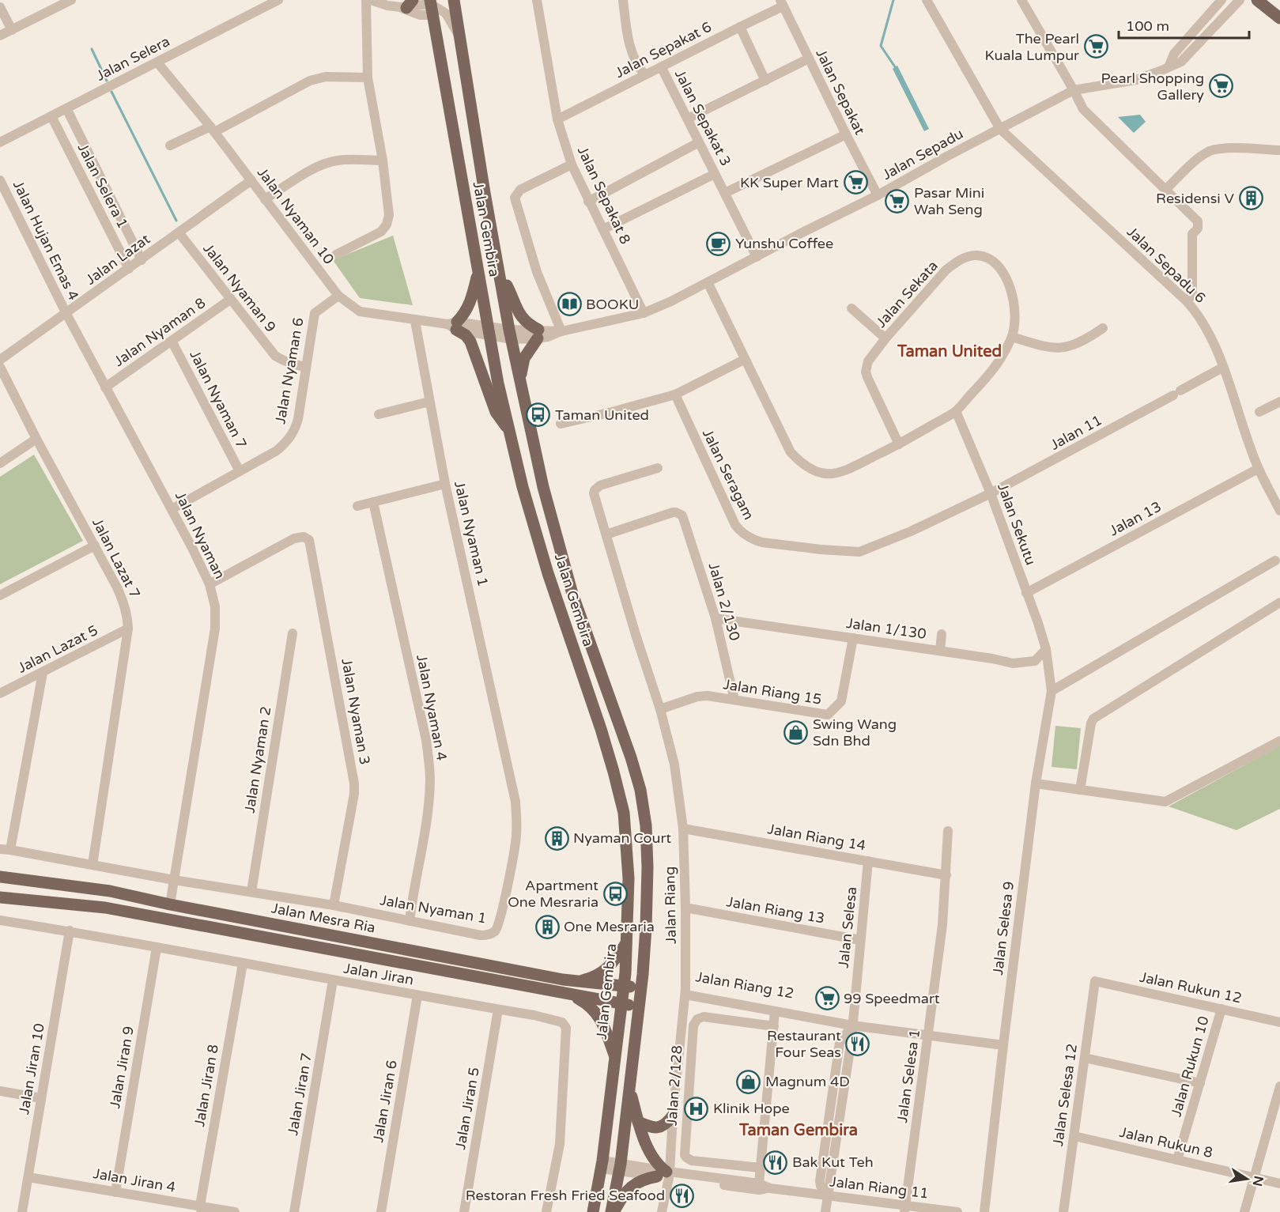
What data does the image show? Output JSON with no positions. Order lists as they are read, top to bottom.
{
  "streets": {
    "main road": ["Jalan Gembira", "Jalan Mesra Ria"],
    "street": [
      "Jalan Sepakat 6",
      "Jalan Selera",
      "Jalan Sepakat",
      "Jalan Sepakat 3",
      "Jalan Sepadu",
      "Jalan Selera 1",
      "Jalan Sepakat 8",
      "Jalan Nyaman 10",
      "Jalan Hujan Emas 4",
      "Jalan Lazat",
      "Jalan Sepadu 6",
      "Jalan Nyaman 9",
      "Jalan Sekata",
      "Jalan Nyaman 8",
      "Jalan Nyaman 6",
      "Jalan Nyaman 7",
      "Jalan 11",
      "Jalan Seragam",
      "Jalan 13",
      "Jalan Sekutu",
      "Jalan Nyaman 1",
      "Jalan Nyaman",
      "Jalan Lazat 7",
      "Jalan 2/130",
      "Jalan 1/130",
      "Jalan Lazat 5",
      "Jalan Riang 15",
      "Jalan Nyaman 4",
      "Jalan Nyaman 3",
      "Jalan Nyaman 2",
      "Jalan Riang 14",
      "Jalan Riang",
      "Jalan Riang 13",
      "Jalan Selesa",
      "Jalan Selesa 9",
      "Jalan Jiran",
      "Jalan Riang 12",
      "Jalan Rukun 12",
      "Jalan Rukun 10",
      "Jalan Jiran 9",
      "Jalan Jiran 10",
      "Jalan Selesa 1",
      "Jalan Jiran 8",
      "Jalan 2/128",
      "Jalan Jiran 7",
      "Jalan Selesa 12",
      "Jalan Jiran 6",
      "Jalan Jiran 5",
      "Jalan Rukun 8",
      "Jalan Jiran 4",
      "Jalan Riang 11"
    ]
  },
  "crossings": [
    ["Jalan Sepakat 6", "Jalan Sepakat"],
    ["Jalan Sepakat 6", "Jalan Sepakat 3"],
    ["Jalan Sepakat 6", "Jalan Sepakat 8"],
    ["Jalan Selera", "Jalan Selera 1"],
    ["Jalan Selera", "Jalan Nyaman 10"],
    ["Jalan Sepakat", "Jalan Sepadu"],
    ["Jalan Sepakat 3", "Jalan Sepadu"],
    ["Jalan Sepadu", "Jalan Sepakat 8"],
    ["Jalan Sepadu", "Jalan Nyaman 10"],
    ["Jalan Sepadu", "Jalan Gembira"],
    ["Jalan Sepadu", "Jalan Sepadu 6"],
    ["Jalan Sepadu", "Jalan Sekata"],
    ["Jalan Selera 1", "Jalan Lazat"],
    ["Jalan Nyaman 10", "Jalan Gembira"],
    ["Jalan Nyaman 10", "Jalan Lazat"],
    ["Jalan Nyaman 10", "Jalan Nyaman 6"],
    ["Jalan Nyaman 10", "Jalan Nyaman 1"],
    ["Jalan Gembira", "Jalan Mesra Ria"],
    ["Jalan Gembira", "Jalan Riang 11"],
    ["Jalan Hujan Emas 4", "Jalan Lazat"],
    ["Jalan Hujan Emas 4", "Jalan Nyaman"],
    ["Jalan Lazat", "Jalan Nyaman 9"],
    ["Jalan Lazat", "Jalan Nyaman"],
    ["Jalan Sepadu 6", "Jalan 11"],
    ["Jalan Sepadu 6", "Jalan 13"],
    ["Jalan Nyaman 9", "Jalan Nyaman 8"],
    ["Jalan Nyaman 9", "Jalan Nyaman 6"],
    ["Jalan Sekata", "Jalan Sekutu"],
    ["Jalan Nyaman 8", "Jalan Nyaman 7"],
    ["Jalan Nyaman 8", "Jalan Nyaman"],
    ["Jalan Nyaman 6", "Jalan Nyaman 7"],
    ["Jalan Nyaman 6", "Jalan Nyaman"],
    ["Jalan 11", "Jalan Seragam"],
    ["Jalan 11", "Jalan Sekutu"],
    ["Jalan Seragam", "Jalan Sekutu"],
    ["Jalan 13", "Jalan Sekutu"],
    ["Jalan Sekutu", "Jalan 1/130"],
    ["Jalan Sekutu", "Jalan Selesa 9"],
    ["Jalan Nyaman 1", "Jalan Nyaman"],
    ["Jalan Nyaman 1", "Jalan Lazat 7"],
    ["Jalan Nyaman 1", "Jalan Nyaman 4"],
    ["Jalan Nyaman 1", "Jalan Nyaman 3"],
    ["Jalan Nyaman 1", "Jalan Nyaman 2"],
    ["Jalan Nyaman", "Jalan Nyaman 3"],
    ["Jalan Nyaman", "Jalan Mesra Ria"],
    ["Jalan Lazat 7", "Jalan Lazat 5"],
    ["Jalan 2/130", "Jalan 1/130"],
    ["Jalan 2/130", "Jalan Riang 15"],
    ["Jalan 2/130", "Jalan Riang"],
    ["Jalan 1/130", "Jalan Riang 15"],
    ["Jalan 1/130", "Jalan Selesa 9"],
    ["Jalan Riang 15", "Jalan Riang"],
    ["Jalan Riang 14", "Jalan Riang"],
    ["Jalan Riang 14", "Jalan Selesa"],
    ["Jalan Riang 14", "Jalan Selesa 1"],
    ["Jalan Riang", "Jalan Riang 13"],
    ["Jalan Riang", "Jalan Riang 12"],
    ["Jalan Riang", "Jalan Riang 11"],
    ["Jalan Riang 13", "Jalan Selesa"],
    ["Jalan Selesa", "Jalan Riang 12"],
    ["Jalan Selesa", "Jalan Riang 11"],
    ["Jalan Selesa 9", "Jalan Riang 12"],
    ["Jalan Jiran", "Jalan Jiran 9"],
    ["Jalan Jiran", "Jalan Jiran 10"],
    ["Jalan Jiran", "Jalan Jiran 8"],
    ["Jalan Jiran", "Jalan Jiran 7"],
    ["Jalan Jiran", "Jalan Jiran 6"],
    ["Jalan Jiran", "Jalan Jiran 5"],
    ["Jalan Riang 12", "Jalan Selesa 1"],
    ["Jalan Rukun 12", "Jalan Rukun 10"],
    ["Jalan Rukun 12", "Jalan Selesa 12"],
    ["Jalan Rukun 10", "Jalan Rukun 8"],
    ["Jalan Jiran 9", "Jalan Jiran 4"],
    ["Jalan Jiran 10", "Jalan Jiran 4"],
    ["Jalan Selesa 1", "Jalan Riang 11"],
    ["Jalan Jiran 8", "Jalan Jiran 4"],
    ["Jalan Selesa 12", "Jalan Rukun 8"]
  ],
  "districts": ["Taman United", "Taman Gembira"],
  "places": {
    "supermarket": [
      "The Pearl Kuala Lumpur",
      "Pearl Shopping Gallery",
      "KK Super Mart",
      "Pasar Mini Wah Seng",
      "99 Speedmart"
    ],
    "building": ["Residensi V", "Nyaman Court", "One Mesraria"],
    "cafe": ["Yunshu Coffee"],
    "library": ["BOOKU"],
    "bus stop": ["Taman United", "Apartment One Mesraria"],
    "shop": ["Swing Wang Sdn Bhd", "Magnum 4D"],
    "restaurant": ["Restaurant Four Seas", "Bak Kut Teh", "Restoran Fresh Fried Seafood"],
    "hospital": ["Klinik Hope"]
  },
  "scale_bar": "100 m",
  "north": "right"
}
